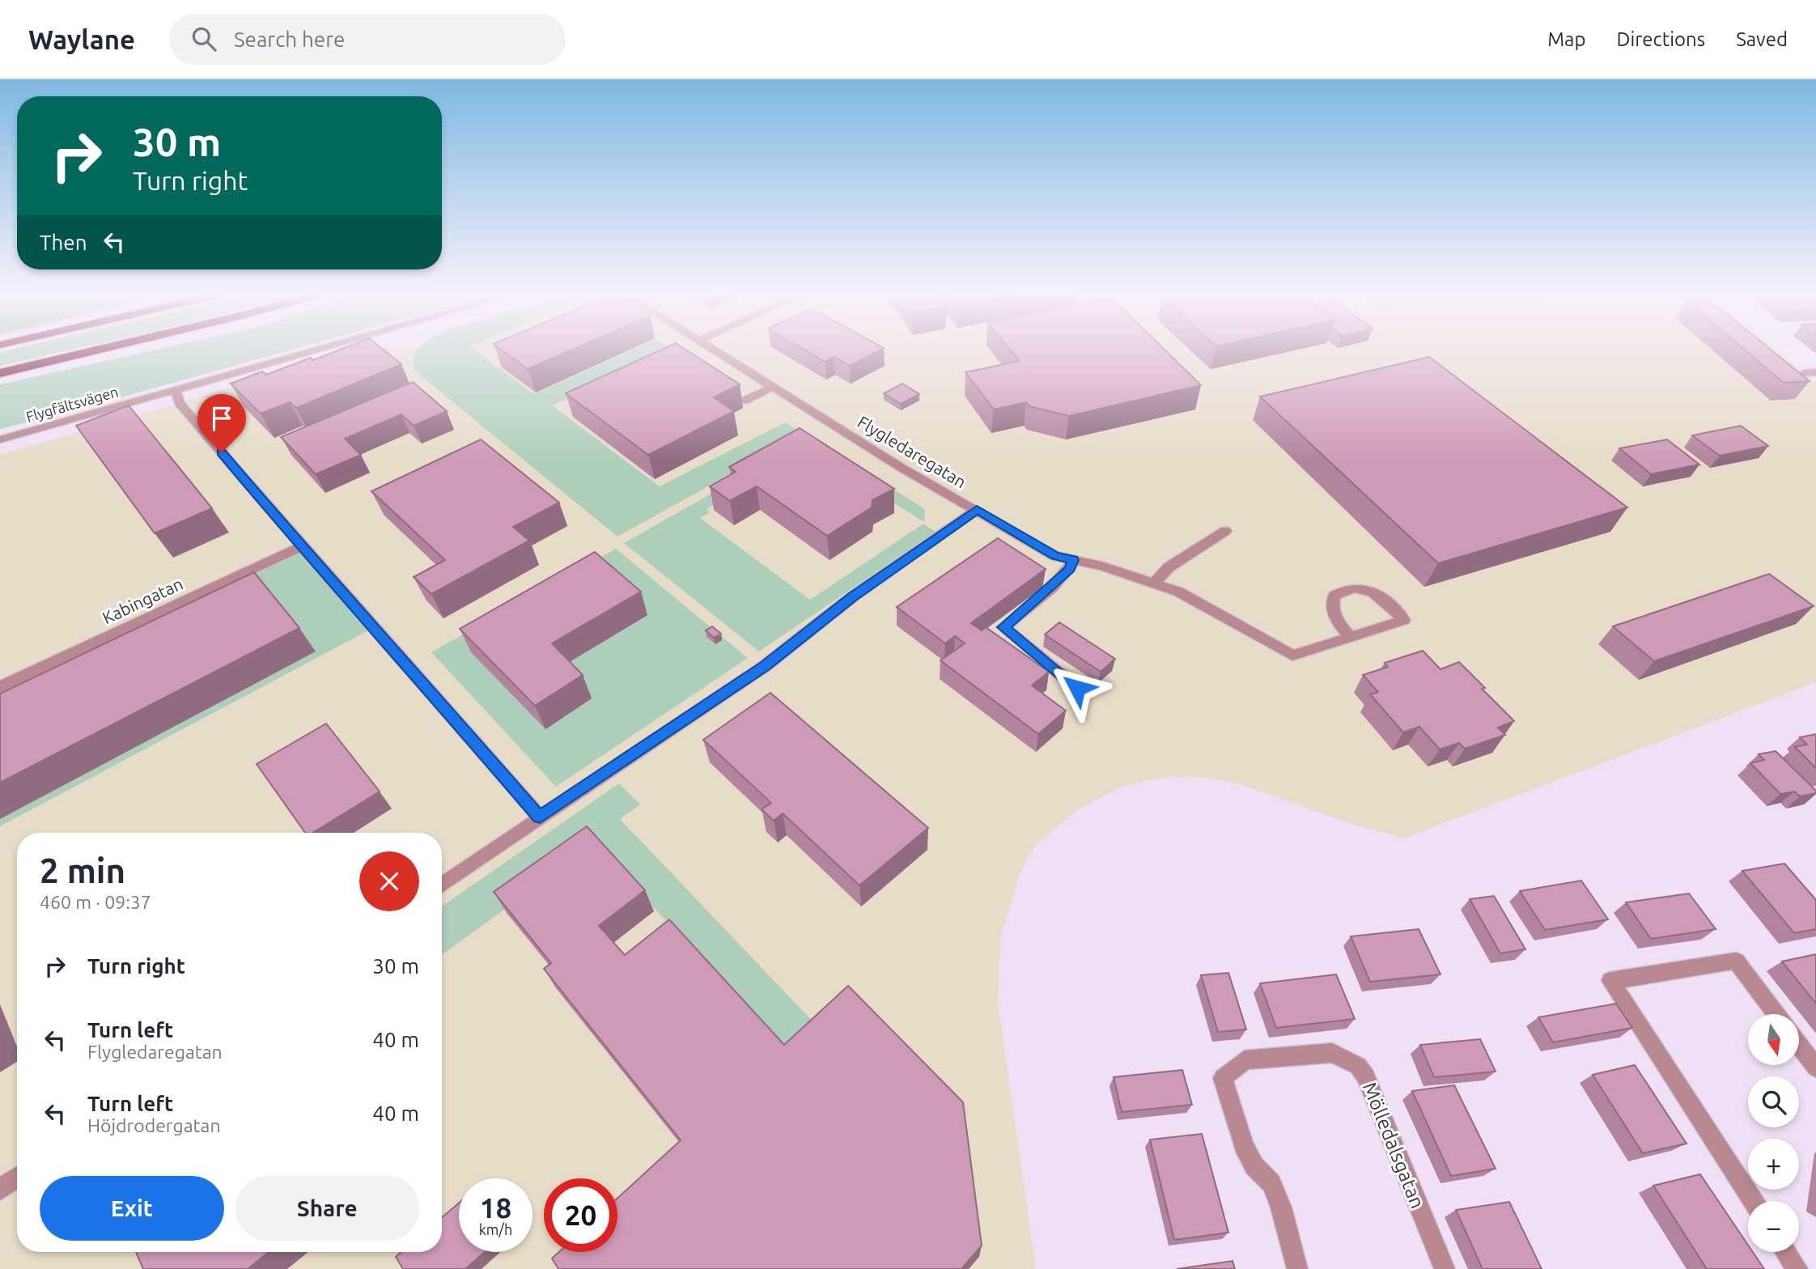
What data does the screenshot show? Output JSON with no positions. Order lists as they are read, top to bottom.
{
  "streets": {
    "street": [
      "Flygfältsvägen",
      "Flygledaregatan",
      "Kabingatan",
      "Mölledalsgatan"
    ]
  },
  "north": "bottom",
  "page": {
    "header": "Waylane",
    "search": "Search here",
    "nav": ["Map", "Directions", "Saved"],
    "turn": ["30 m", "Turn right"],
    "then": "Then",
    "heading": ["2 min", "460 m · 09:37"],
    "list": [
      {
        "name": "Turn right",
        "value": "30 m"
      },
      {
        "name": "Turn left",
        "note": "Flygledaregatan",
        "value": "40 m"
      },
      {
        "name": "Turn left",
        "note": "Höjdrodergatan",
        "value": "40 m"
      }
    ],
    "map_buttons": ["+", "−"],
    "buttons": ["Exit", "Share"],
    "speed": "18 km/h",
    "limit": "20"
  }
}
